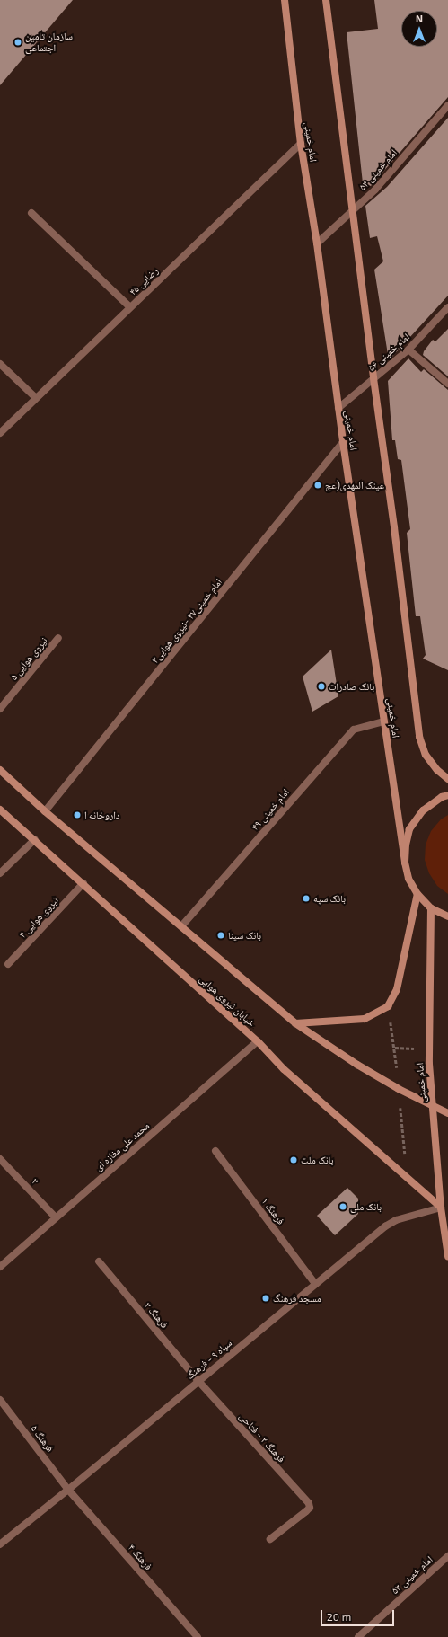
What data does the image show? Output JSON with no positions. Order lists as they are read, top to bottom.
{
  "streets": {
    "main road": ["امام خمینی", "خیابان نیروی هوایی"],
    "street": [
      "امام خمینی ۵۴",
      "رضایی ۴۵",
      "امام خمینی ۵۶",
      "امام خمینی۴۷ -نیروی هوایی۳",
      "نیروی هوایی ۵",
      "امام خمینی ۴۹",
      "نیروی هوایی ۴",
      "محمد علی مغازه ای",
      "۳",
      "فرهنگ ۱",
      "فرهنگ ۳",
      "سپاه ۹ - فرهنگ",
      "فرهنگ ۲ - فتاحی",
      "فرهنگ ۵",
      "فرهنگ ۴",
      "امام خمینی ۵۳"
    ]
  },
  "crossings": [
    ["امام خمینی", "امام خمینی ۵۴"],
    ["امام خمینی", "رضایی ۴۵"],
    ["امام خمینی", "امام خمینی ۵۶"],
    ["امام خمینی", "امام خمینی۴۷ -نیروی هوایی۳"],
    ["امام خمینی", "امام خمینی ۴۹"],
    ["امام خمینی", "خیابان نیروی هوایی"],
    ["امام خمینی", "سپاه ۹ - فرهنگ"],
    ["نیروی هوایی ۴", "خیابان نیروی هوایی"],
    ["خیابان نیروی هوایی", "محمد علی مغازه ای"],
    ["خیابان نیروی هوایی", "سپاه ۹ - فرهنگ"],
    ["محمد علی مغازه ای", "۳"],
    ["فرهنگ ۱", "سپاه ۹ - فرهنگ"],
    ["فرهنگ ۳", "سپاه ۹ - فرهنگ"],
    ["فرهنگ ۳", "فرهنگ ۲ - فتاحی"],
    ["سپاه ۹ - فرهنگ", "فرهنگ ۲ - فتاحی"],
    ["سپاه ۹ - فرهنگ", "فرهنگ ۵"],
    ["سپاه ۹ - فرهنگ", "فرهنگ ۴"],
    ["فرهنگ ۵", "فرهنگ ۴"]
  ],
  "places": [
    "سازمان تامین اجتماعی",
    "عینک المهدی(عج",
    "بانک صادرات",
    "داروخانه ا",
    "بانک سپه",
    "بانک سینا",
    "بانک ملت",
    "بانک ملی",
    "مسجد فرهنگ"
  ],
  "scale_bar": "20 m",
  "north": "top"
}
